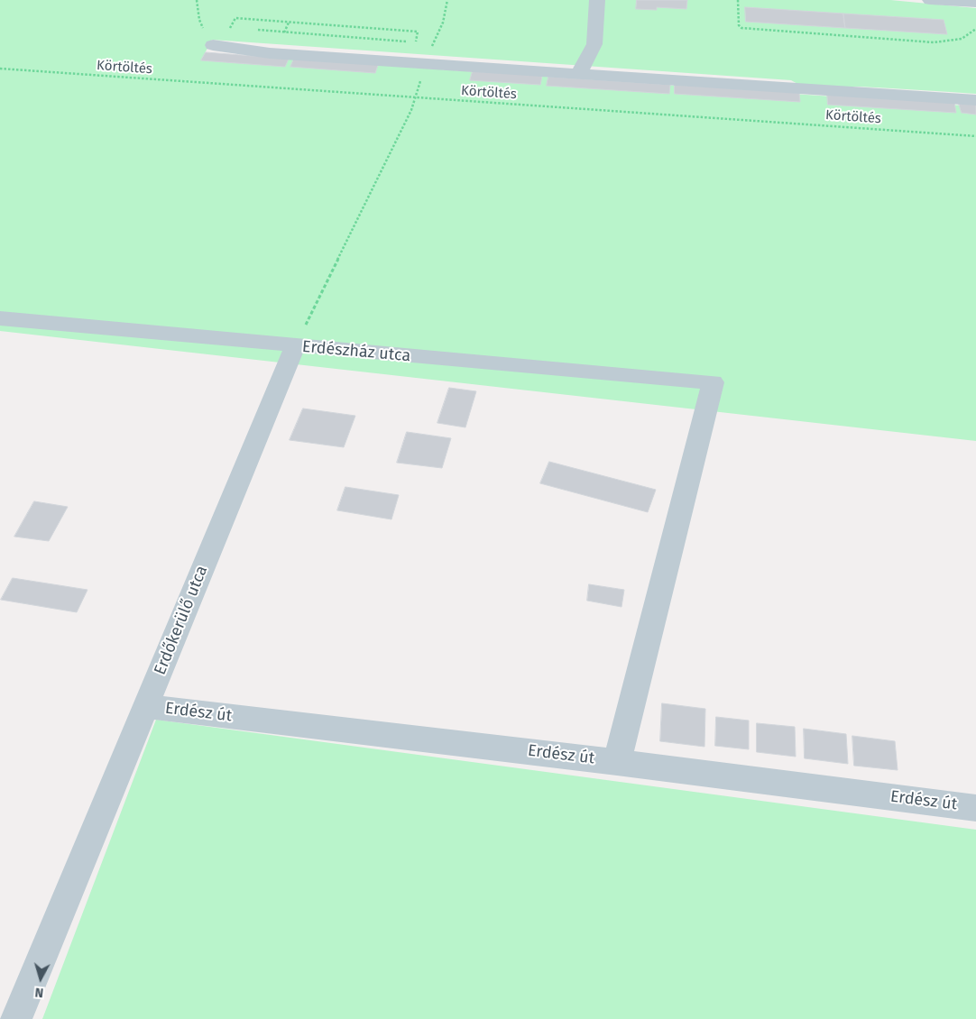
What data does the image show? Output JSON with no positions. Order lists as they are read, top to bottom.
{
  "streets": {
    "street": ["Erdészház utca", "Erdőkerülő utca", "Erdész út"],
    "path": ["Körtöltés"]
  },
  "crossings": [
    ["Erdészház utca", "Erdőkerülő utca"],
    ["Erdészház utca", "Erdész út"],
    ["Erdőkerülő utca", "Erdész út"]
  ],
  "north": "bottom"
}
